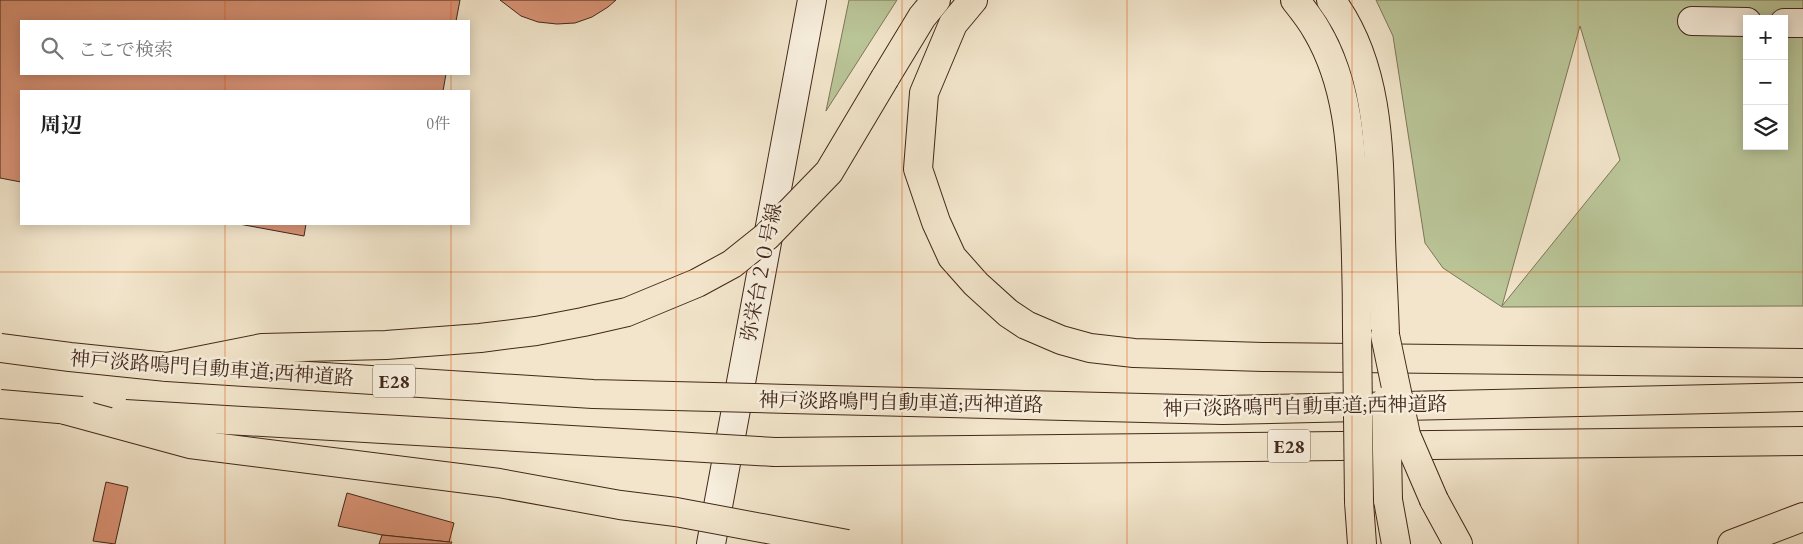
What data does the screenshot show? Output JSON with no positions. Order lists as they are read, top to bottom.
{
  "streets": {
    "highway": ["神戸淡路鳴門自動車道;西神道路", "E28"],
    "street": ["弥栄台２０号線"]
  },
  "page": {
    "map_buttons": ["+", "−"],
    "search": "ここで検索",
    "heading": ["周辺", "0件"]
  }
}
